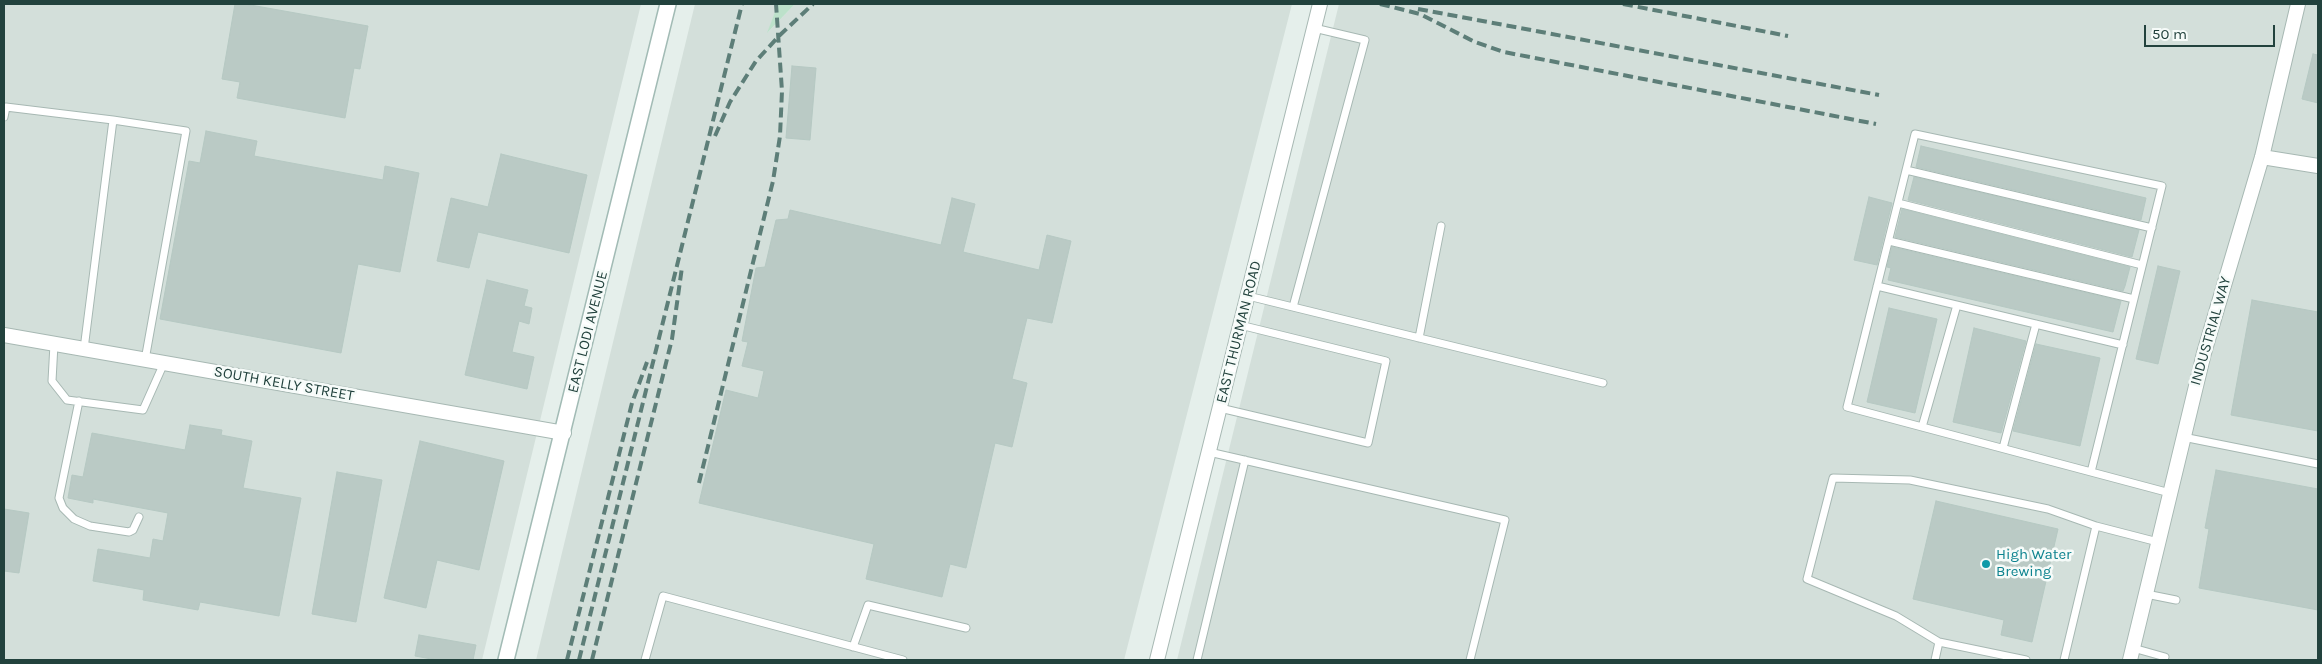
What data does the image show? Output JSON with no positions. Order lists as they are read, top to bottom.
{
  "streets": {
    "street": [
      "INDUSTRIAL WAY",
      "EAST LODI AVENUE",
      "EAST THURMAN ROAD",
      "SOUTH KELLY STREET"
    ]
  },
  "crossings": [
    ["EAST LODI AVENUE", "SOUTH KELLY STREET"]
  ],
  "places": ["High Water Brewing"],
  "scale_bar": "50 m"
}
